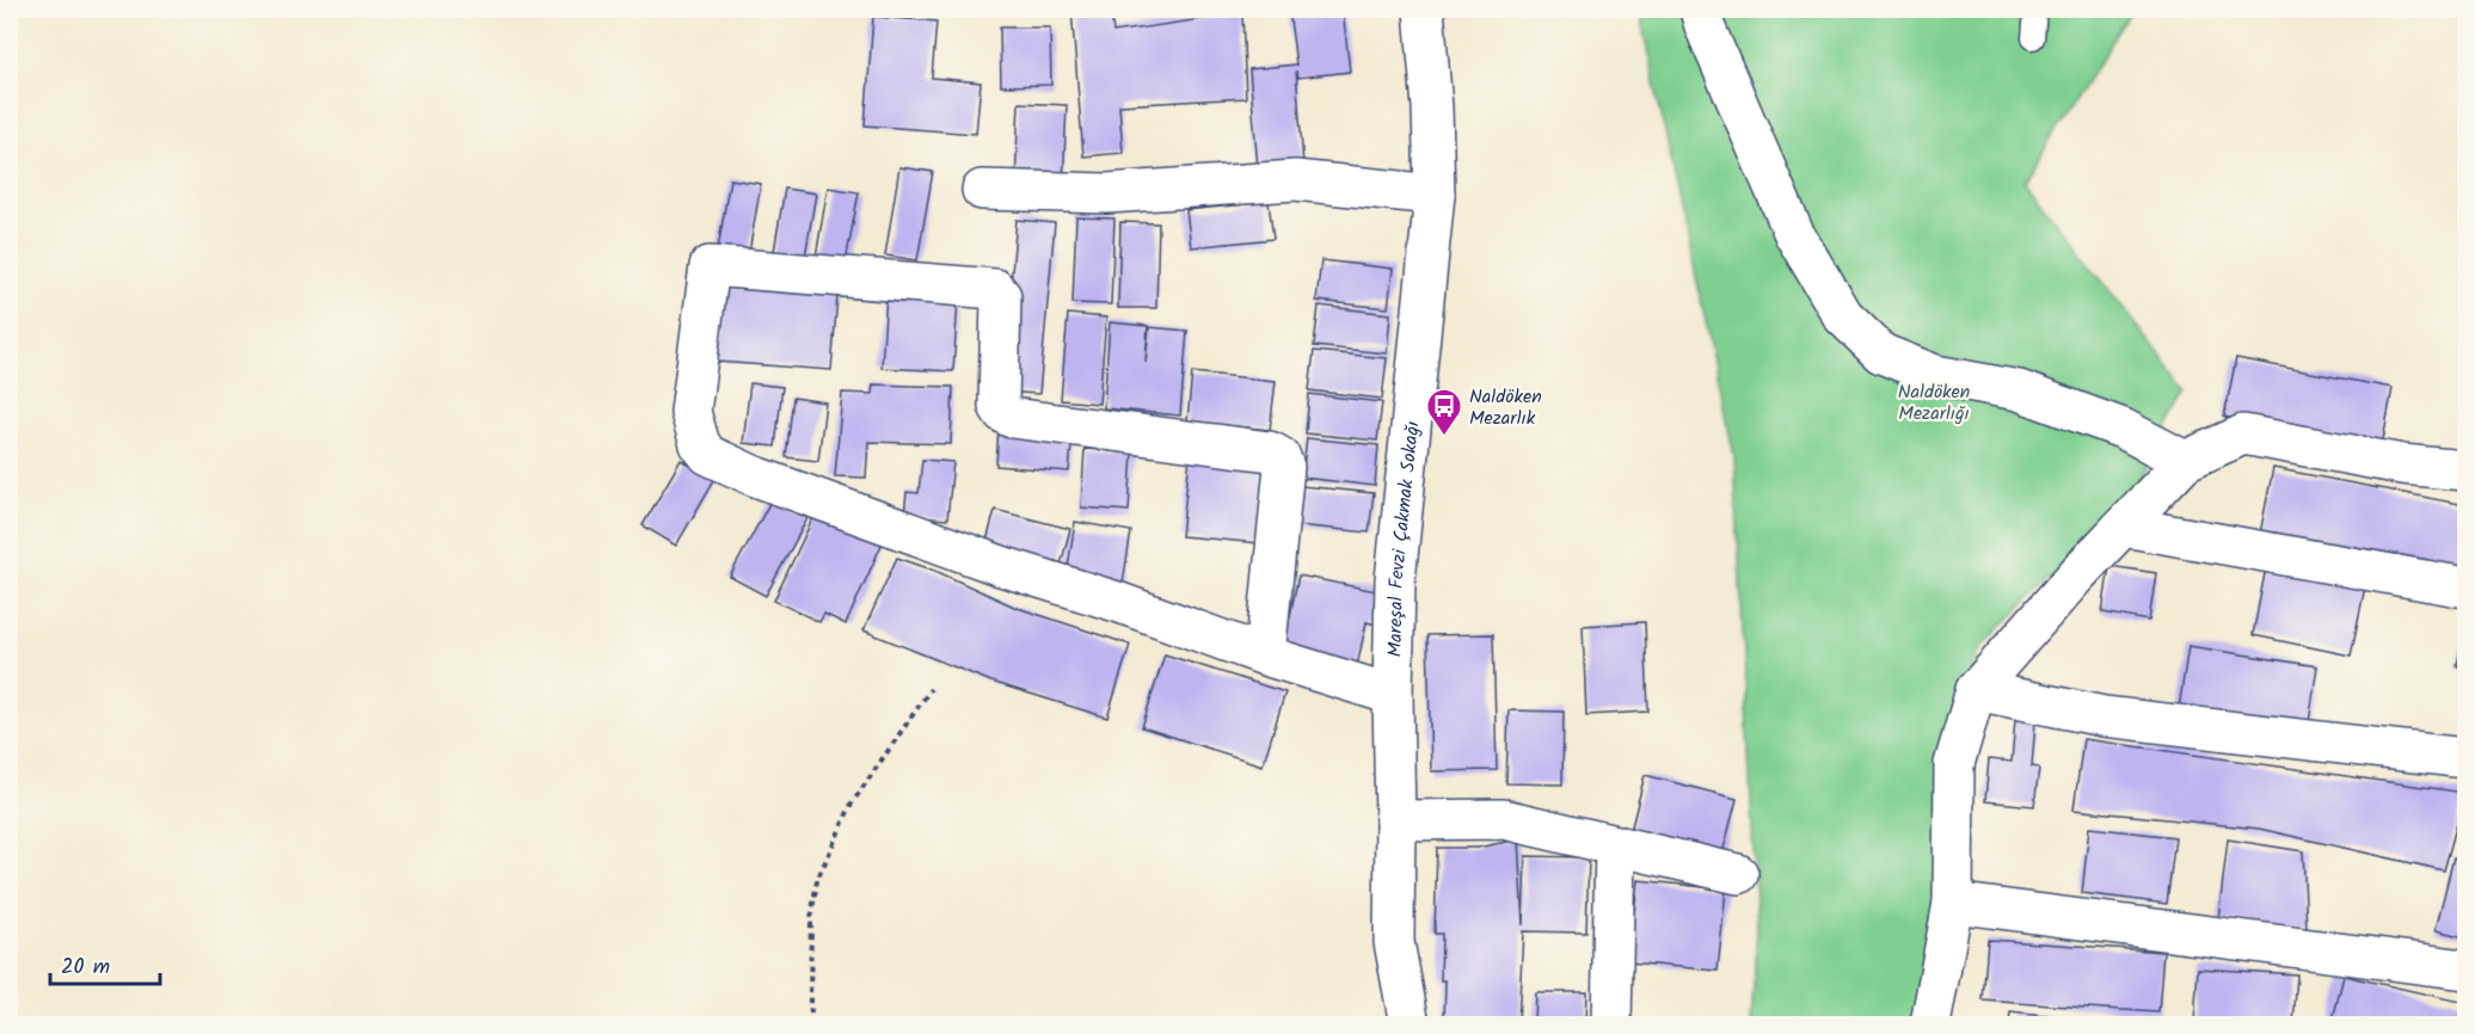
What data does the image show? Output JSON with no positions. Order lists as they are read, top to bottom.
{
  "streets": {
    "street": ["Mareşal Fevzi Çakmak Sokağı"]
  },
  "parks": ["Naldöken Mezarlığı"],
  "places": {
    "bus stop": ["Naldöken Mezarlık"]
  },
  "scale_bar": "20 m"
}
